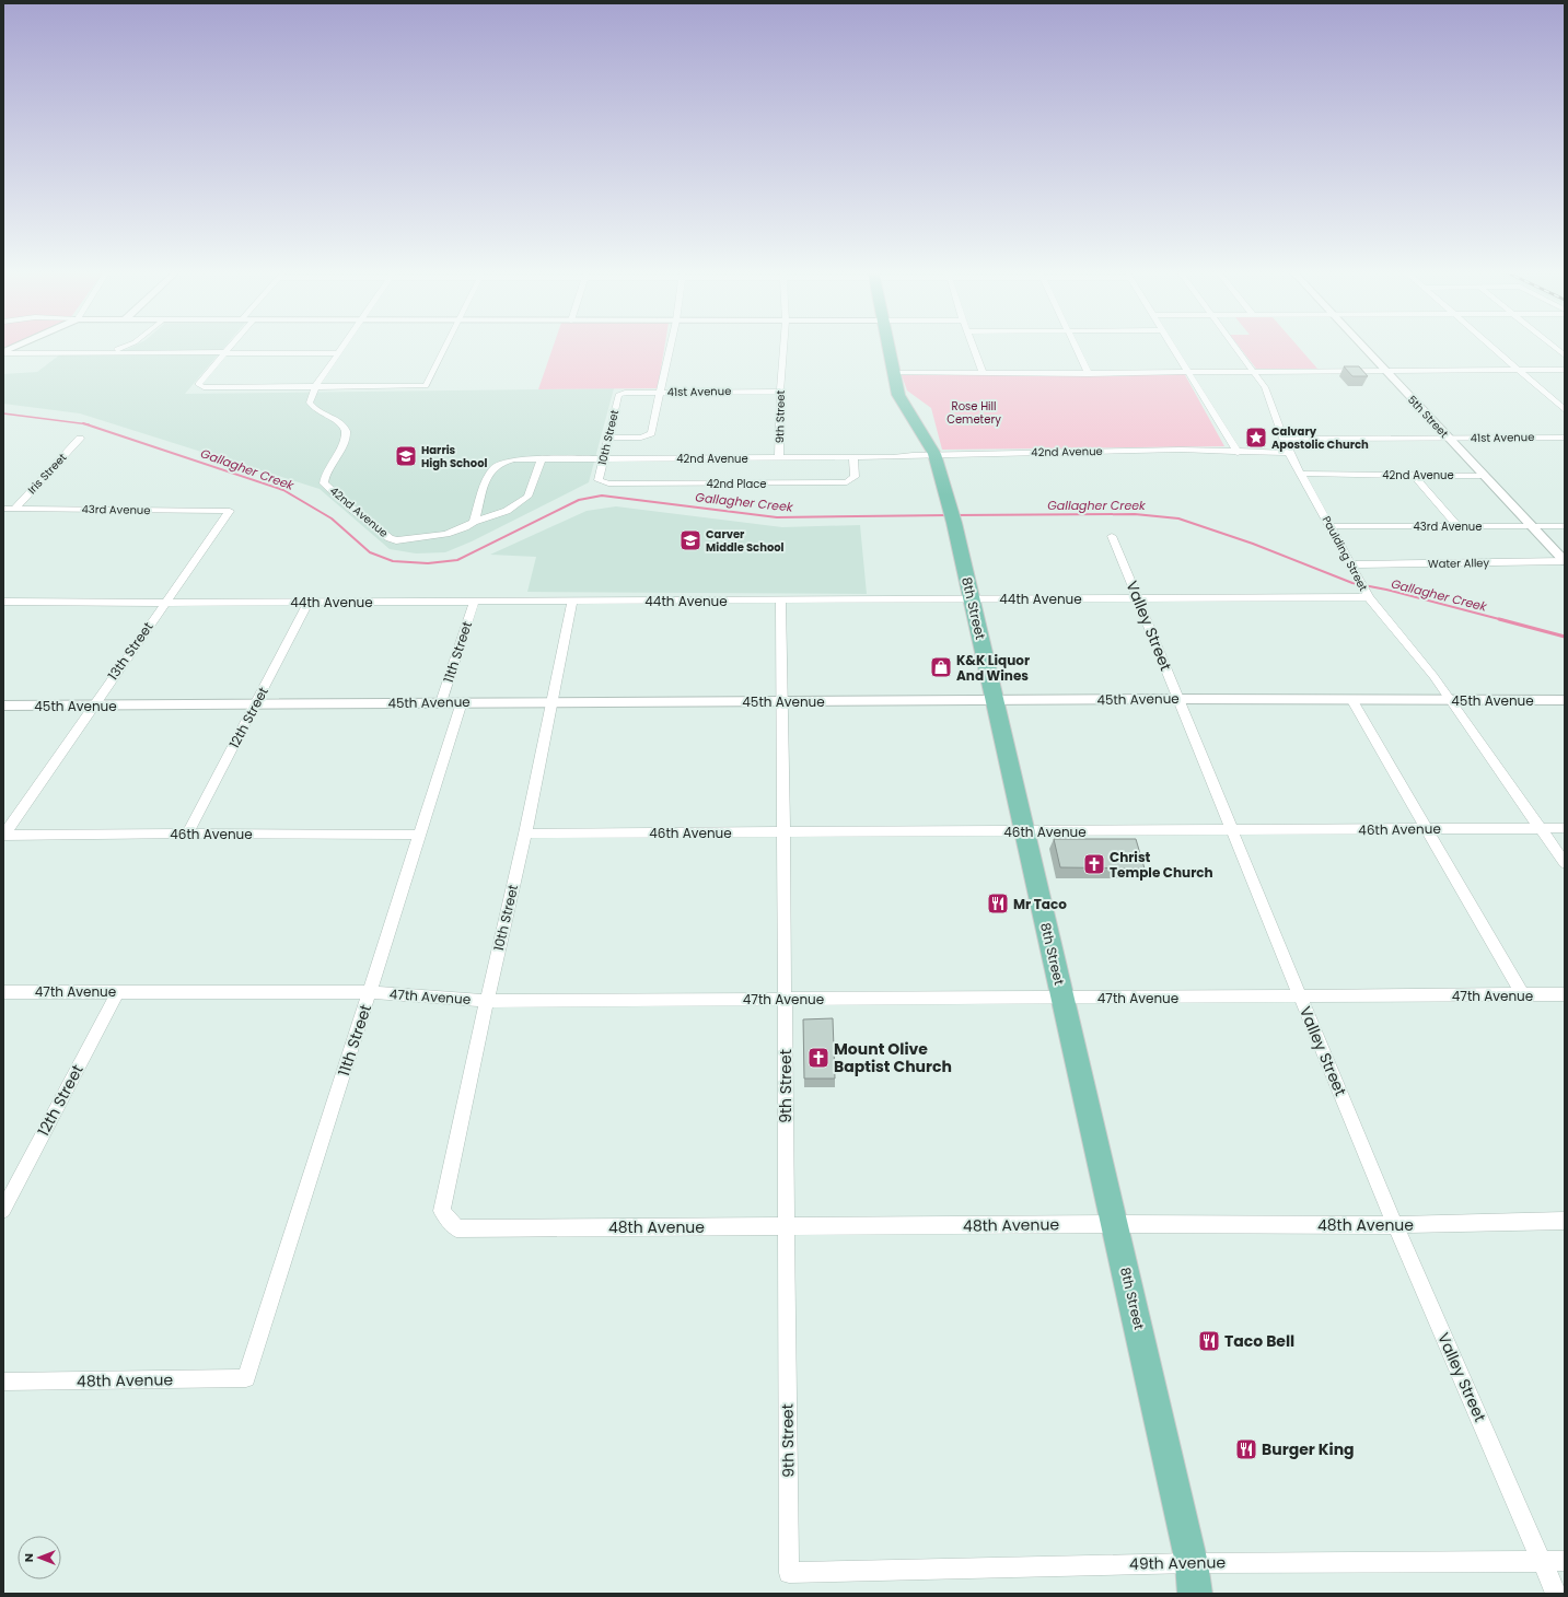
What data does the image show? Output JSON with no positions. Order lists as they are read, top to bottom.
{
  "streets": {
    "main road": ["8th Street"],
    "street": [
      "41st Avenue",
      "9th Street",
      "5th Street",
      "10th Street",
      "42nd Avenue",
      "Iris Street",
      "42nd Place",
      "43rd Avenue",
      "Paulding Street",
      "Water Alley",
      "44th Avenue",
      "Valley Street",
      "13th Street",
      "11th Street",
      "45th Avenue",
      "12th Street",
      "46th Avenue",
      "47th Avenue",
      "48th Avenue",
      "49th Avenue"
    ]
  },
  "crossings": [
    ["41st Avenue", "9th Street"],
    ["41st Avenue", "5th Street"],
    ["41st Avenue", "10th Street"],
    ["41st Avenue", "Paulding Street"],
    ["9th Street", "42nd Avenue"],
    ["9th Street", "44th Avenue"],
    ["9th Street", "45th Avenue"],
    ["9th Street", "46th Avenue"],
    ["9th Street", "47th Avenue"],
    ["9th Street", "48th Avenue"],
    ["9th Street", "49th Avenue"],
    ["5th Street", "42nd Avenue"],
    ["5th Street", "43rd Avenue"],
    ["5th Street", "Water Alley"],
    ["10th Street", "42nd Avenue"],
    ["10th Street", "42nd Place"],
    ["10th Street", "44th Avenue"],
    ["10th Street", "45th Avenue"],
    ["10th Street", "46th Avenue"],
    ["10th Street", "47th Avenue"],
    ["10th Street", "48th Avenue"],
    ["42nd Avenue", "42nd Place"],
    ["42nd Avenue", "Paulding Street"],
    ["42nd Avenue", "8th Street"],
    ["Iris Street", "43rd Avenue"],
    ["43rd Avenue", "Paulding Street"],
    ["43rd Avenue", "13th Street"],
    ["Paulding Street", "Water Alley"],
    ["Paulding Street", "44th Avenue"],
    ["Paulding Street", "45th Avenue"],
    ["Paulding Street", "46th Avenue"],
    ["44th Avenue", "8th Street"],
    ["44th Avenue", "Valley Street"],
    ["44th Avenue", "13th Street"],
    ["44th Avenue", "11th Street"],
    ["44th Avenue", "12th Street"],
    ["8th Street", "45th Avenue"],
    ["8th Street", "46th Avenue"],
    ["8th Street", "47th Avenue"],
    ["8th Street", "48th Avenue"],
    ["8th Street", "49th Avenue"],
    ["Valley Street", "45th Avenue"],
    ["Valley Street", "46th Avenue"],
    ["Valley Street", "47th Avenue"],
    ["Valley Street", "48th Avenue"],
    ["Valley Street", "49th Avenue"],
    ["13th Street", "45th Avenue"],
    ["13th Street", "46th Avenue"],
    ["11th Street", "45th Avenue"],
    ["11th Street", "46th Avenue"],
    ["11th Street", "47th Avenue"],
    ["11th Street", "48th Avenue"],
    ["45th Avenue", "12th Street"],
    ["12th Street", "46th Avenue"],
    ["12th Street", "47th Avenue"]
  ],
  "water": ["Gallagher Creek"],
  "parks": ["Rose Hill Cemetery"],
  "places": {
    "place": ["Calvary Apostolic Church"],
    "school or university": ["Harris High School", "Carver Middle School"],
    "shop": ["K&K Liquor And Wines"],
    "church": ["Christ Temple Church", "Mount Olive Baptist Church"],
    "restaurant": ["Mr Taco", "Taco Bell", "Burger King"]
  },
  "north": "left"
}
